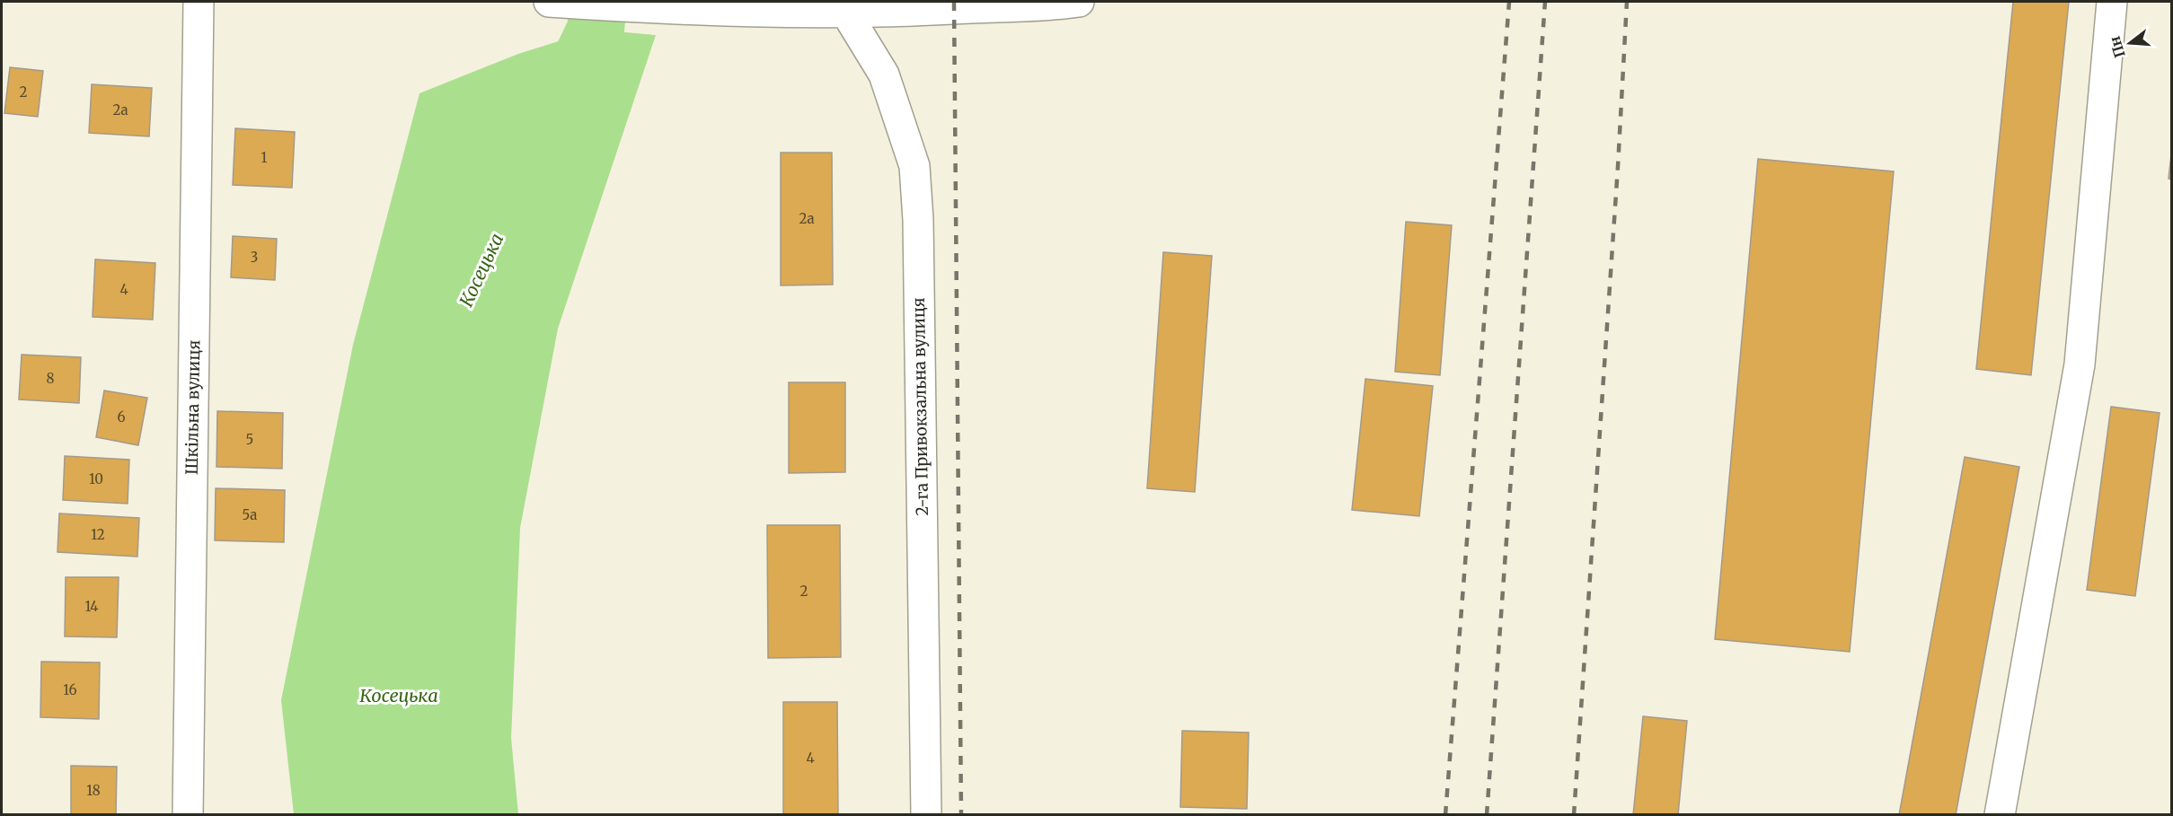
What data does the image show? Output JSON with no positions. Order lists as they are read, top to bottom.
{
  "streets": {
    "street": ["2-га Привокзальна вулиця", "Шкільна вулиця"]
  },
  "water": ["Косецька"],
  "house_numbers": [
    "2",
    "2а",
    "1",
    "2а",
    "3",
    "4",
    "8",
    "6",
    "5",
    "10",
    "5а",
    "12",
    "2",
    "14",
    "16",
    "4",
    "18"
  ],
  "north": "left"
}
